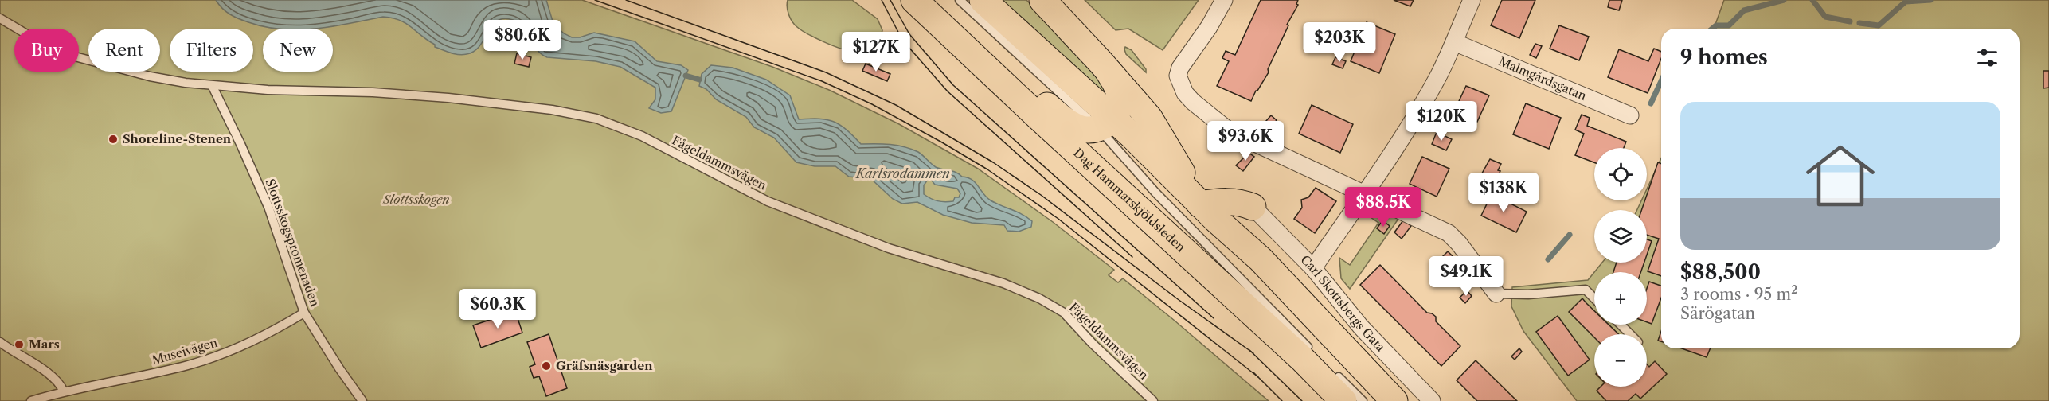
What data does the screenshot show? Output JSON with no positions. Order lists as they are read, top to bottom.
{
  "streets": {
    "main road": ["Dag Hammarskjöldsleden"],
    "street": ["Malmgårdsgatan", "Carl Skottsbergs Gata"],
    "lane": ["Fågeldammsvägen", "Slottsskogspromenaden", "Museivägen"]
  },
  "crossings": [
    ["Fågeldammsvägen", "Slottsskogspromenaden"],
    ["Slottsskogspromenaden", "Museivägen"]
  ],
  "water": ["Karlsrodammen"],
  "parks": ["Slottsskogen"],
  "places": ["Shoreline-Stenen", "Mars", "Gräfsnäsgården"],
  "page": {
    "price": [
      "$80.6K",
      "$203K",
      "$127K",
      "$120K",
      "$93.6K",
      "$138K",
      "$88.5K",
      "$49.1K",
      "$60.3K"
    ],
    "chip": [
      "Buy",
      "Rent",
      "Filters",
      "New"
    ],
    "heading": "9 homes",
    "list": [
      {
        "name": "$88,500",
        "note": "3 rooms · 95 m² · Särögatan"
      }
    ],
    "map_buttons": ["+", "−"]
  }
}
